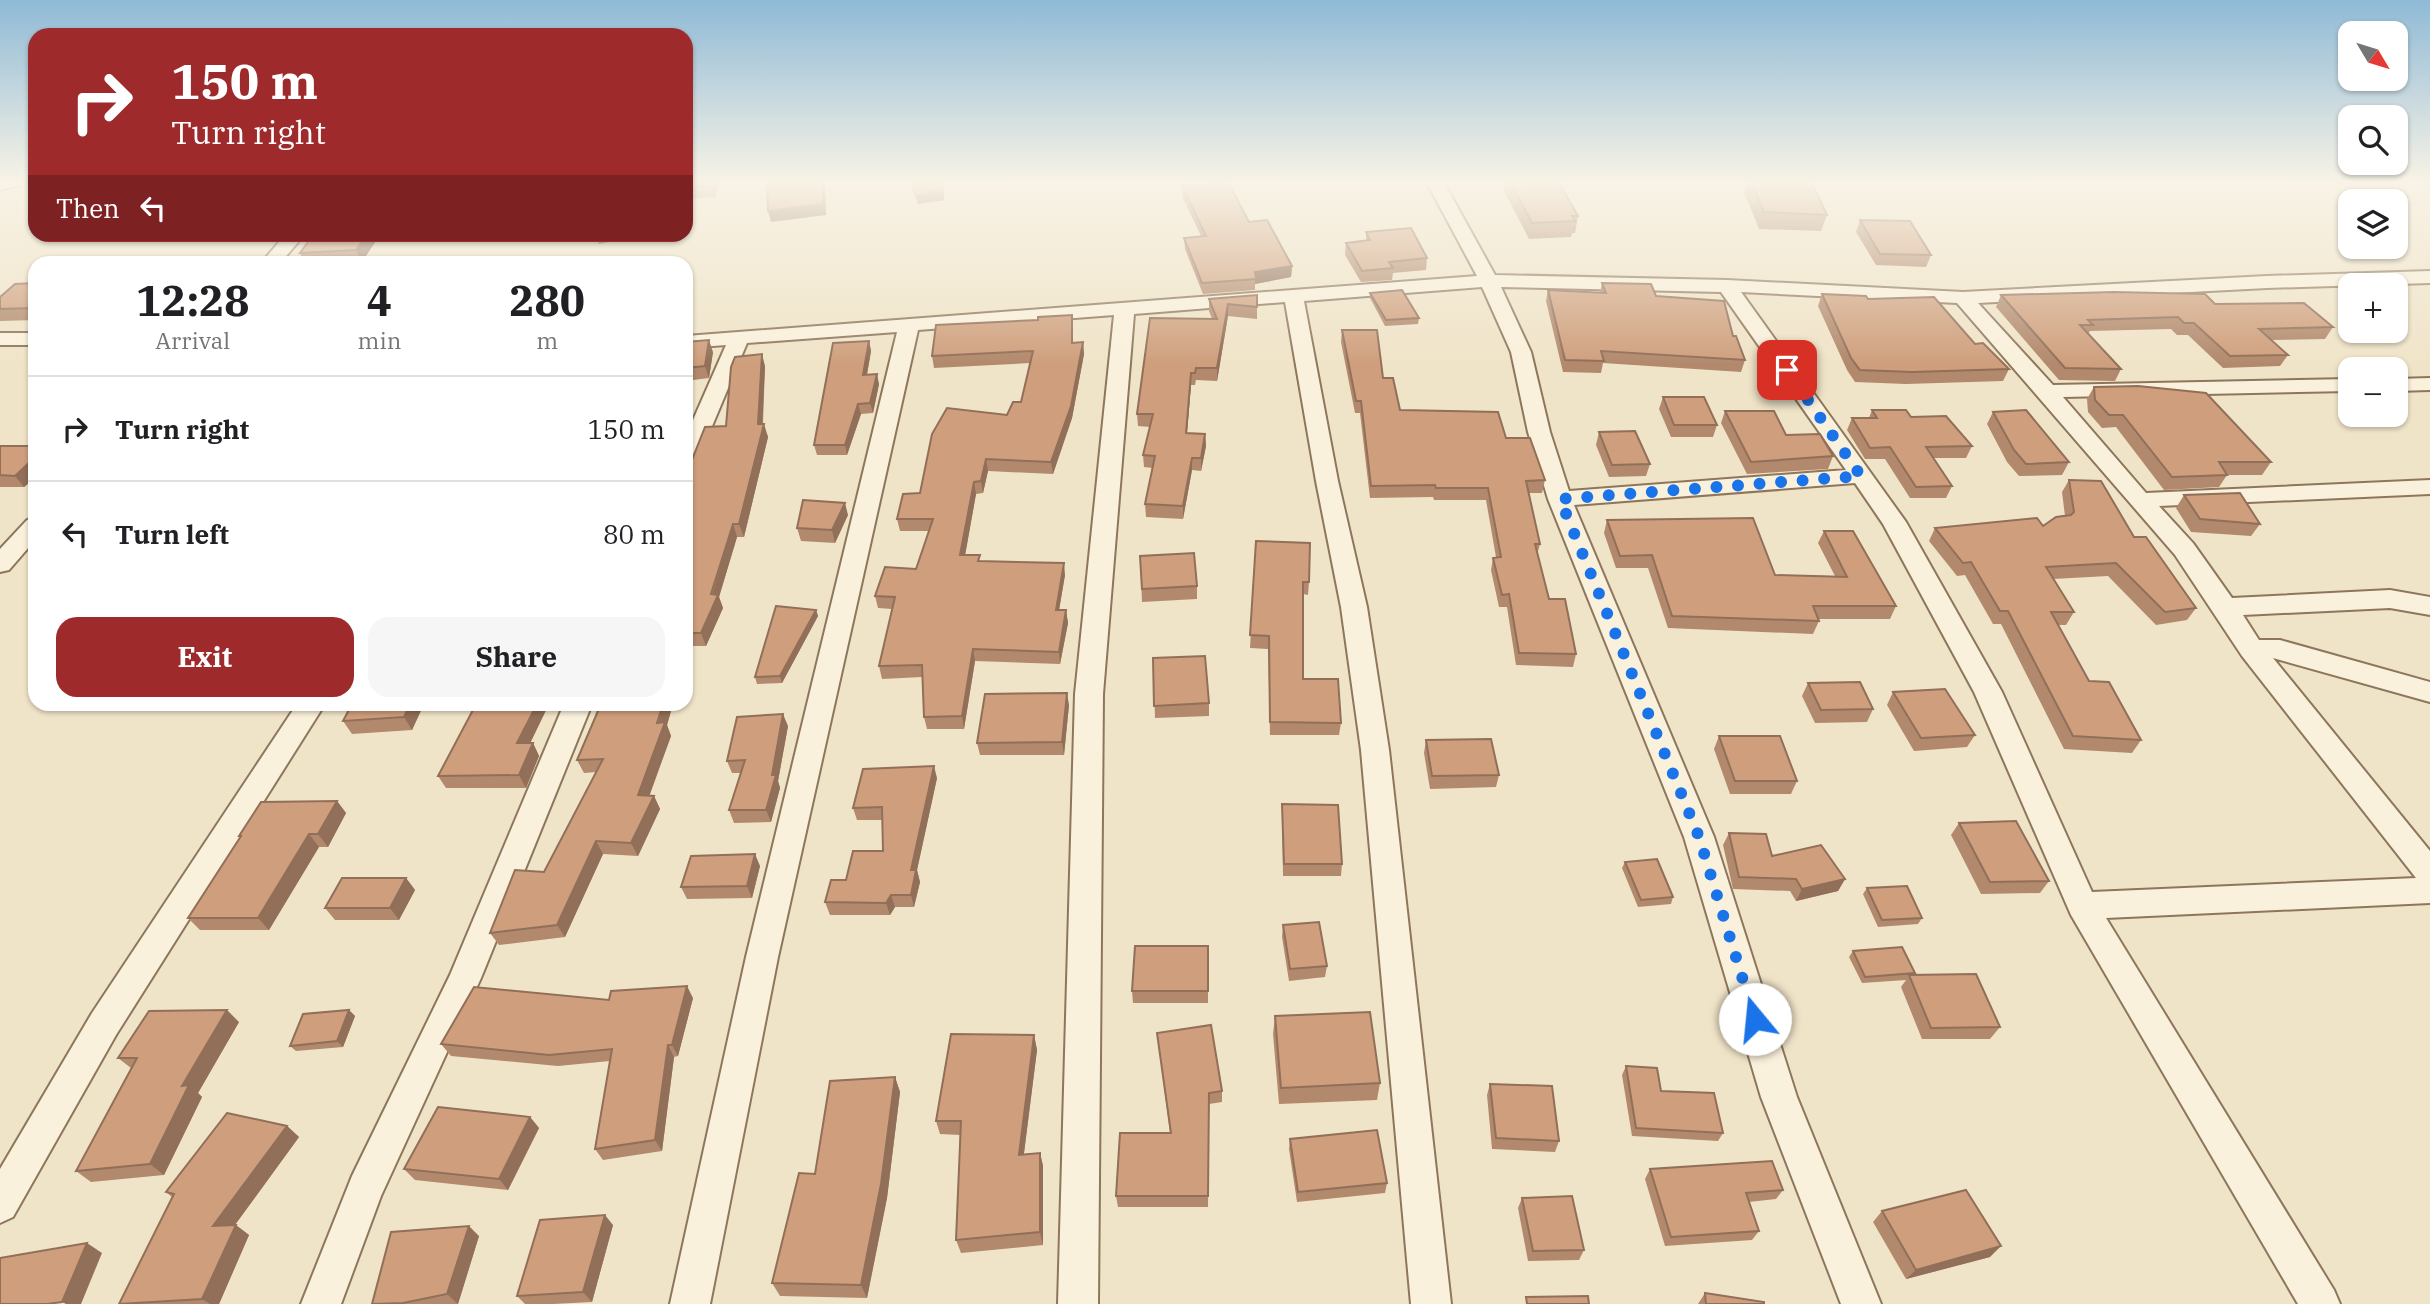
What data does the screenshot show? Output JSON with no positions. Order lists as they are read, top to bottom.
{
  "north": "bottom right",
  "page": {
    "map_buttons": ["+", "−"],
    "turn": ["150 m", "Turn right"],
    "then": "Then",
    "eta": [
      "12:28",
      "Arrival",
      "4",
      "min",
      "280",
      "m"
    ],
    "list": [
      {
        "name": "Turn right",
        "value": "150 m"
      },
      {
        "name": "Turn left",
        "value": "80 m"
      }
    ],
    "buttons": ["Exit", "Share"]
  }
}
